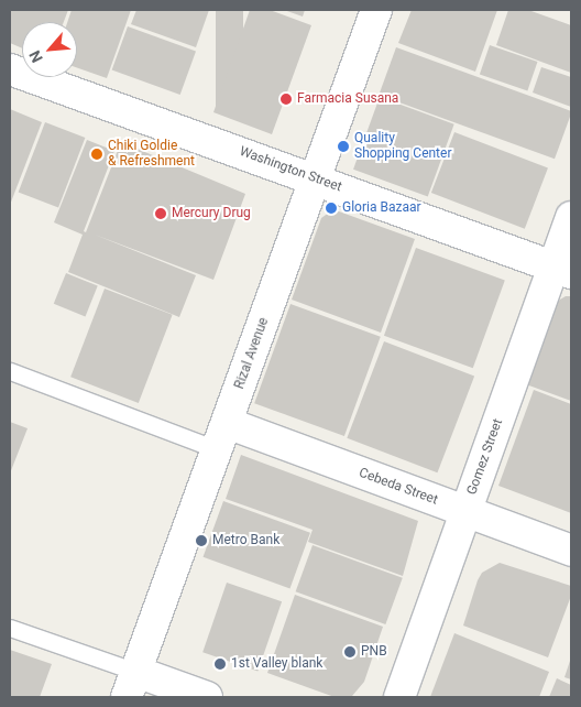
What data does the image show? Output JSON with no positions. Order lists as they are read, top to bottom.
{
  "streets": {
    "street": [
      "Washington Street",
      "Rizal Avenue",
      "Gomez Street",
      "Cebeda Street"
    ]
  },
  "crossings": [
    ["Washington Street", "Rizal Avenue"],
    ["Washington Street", "Gomez Street"],
    ["Rizal Avenue", "Cebeda Street"],
    ["Gomez Street", "Cebeda Street"]
  ],
  "places": [
    "Farmacia Susana",
    "Quality Shopping Center",
    "Chiki Goldie & Refreshment",
    "Gloria Bazaar",
    "Mercury Drug",
    "Metro Bank",
    "PNB",
    "1st Valley blank"
  ],
  "north": "bottom left"
}
